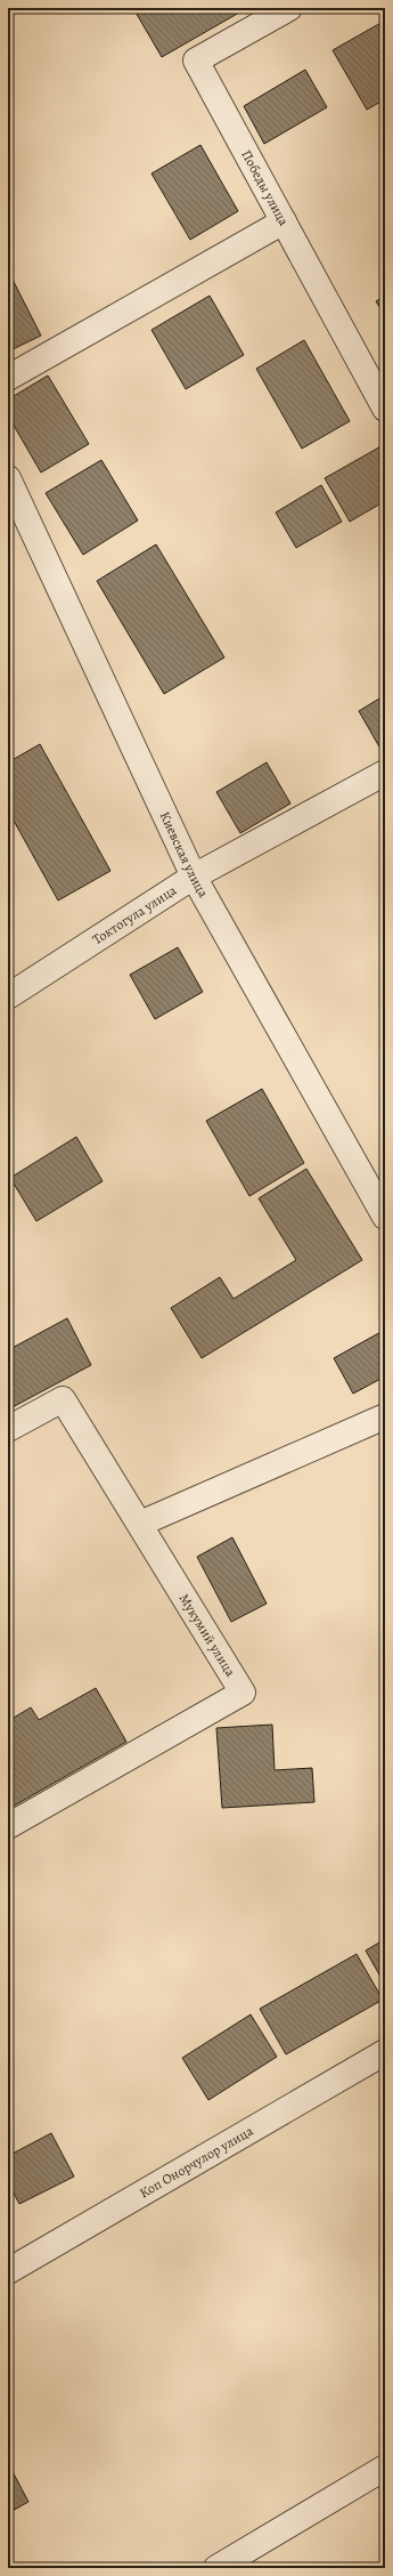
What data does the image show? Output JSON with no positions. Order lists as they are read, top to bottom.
{
  "streets": {
    "street": [
      "Победы улица",
      "Киевская улица",
      "Токтогула улица",
      "Мукумий улица",
      "Коп Онорчулор улица"
    ]
  },
  "crossings": [
    ["Киевская улица", "Токтогула улица"]
  ]
}
